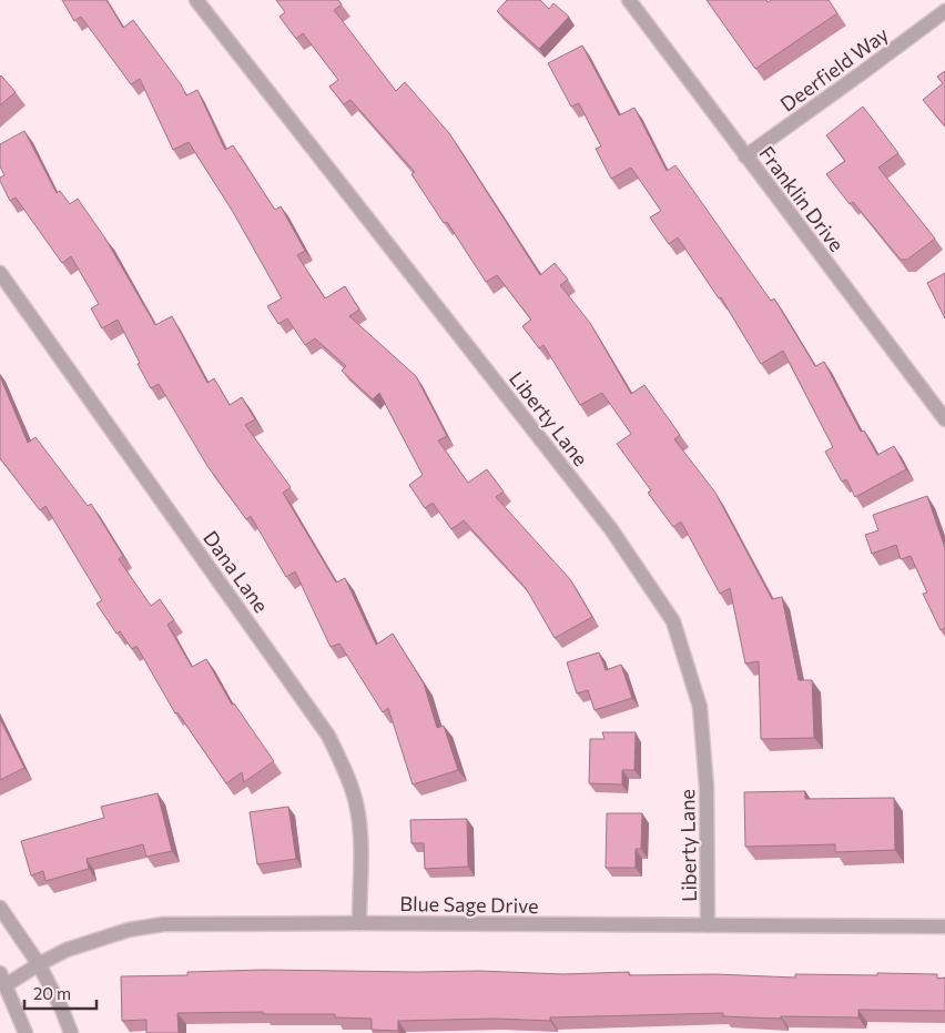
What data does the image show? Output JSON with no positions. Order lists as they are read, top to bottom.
{
  "streets": {
    "street": [
      "Deerfield Way",
      "Franklin Drive",
      "Liberty Lane",
      "Dana Lane",
      "Blue Sage Drive"
    ]
  },
  "crossings": [
    ["Deerfield Way", "Franklin Drive"],
    ["Liberty Lane", "Blue Sage Drive"],
    ["Dana Lane", "Blue Sage Drive"]
  ],
  "scale_bar": "20 m"
}
